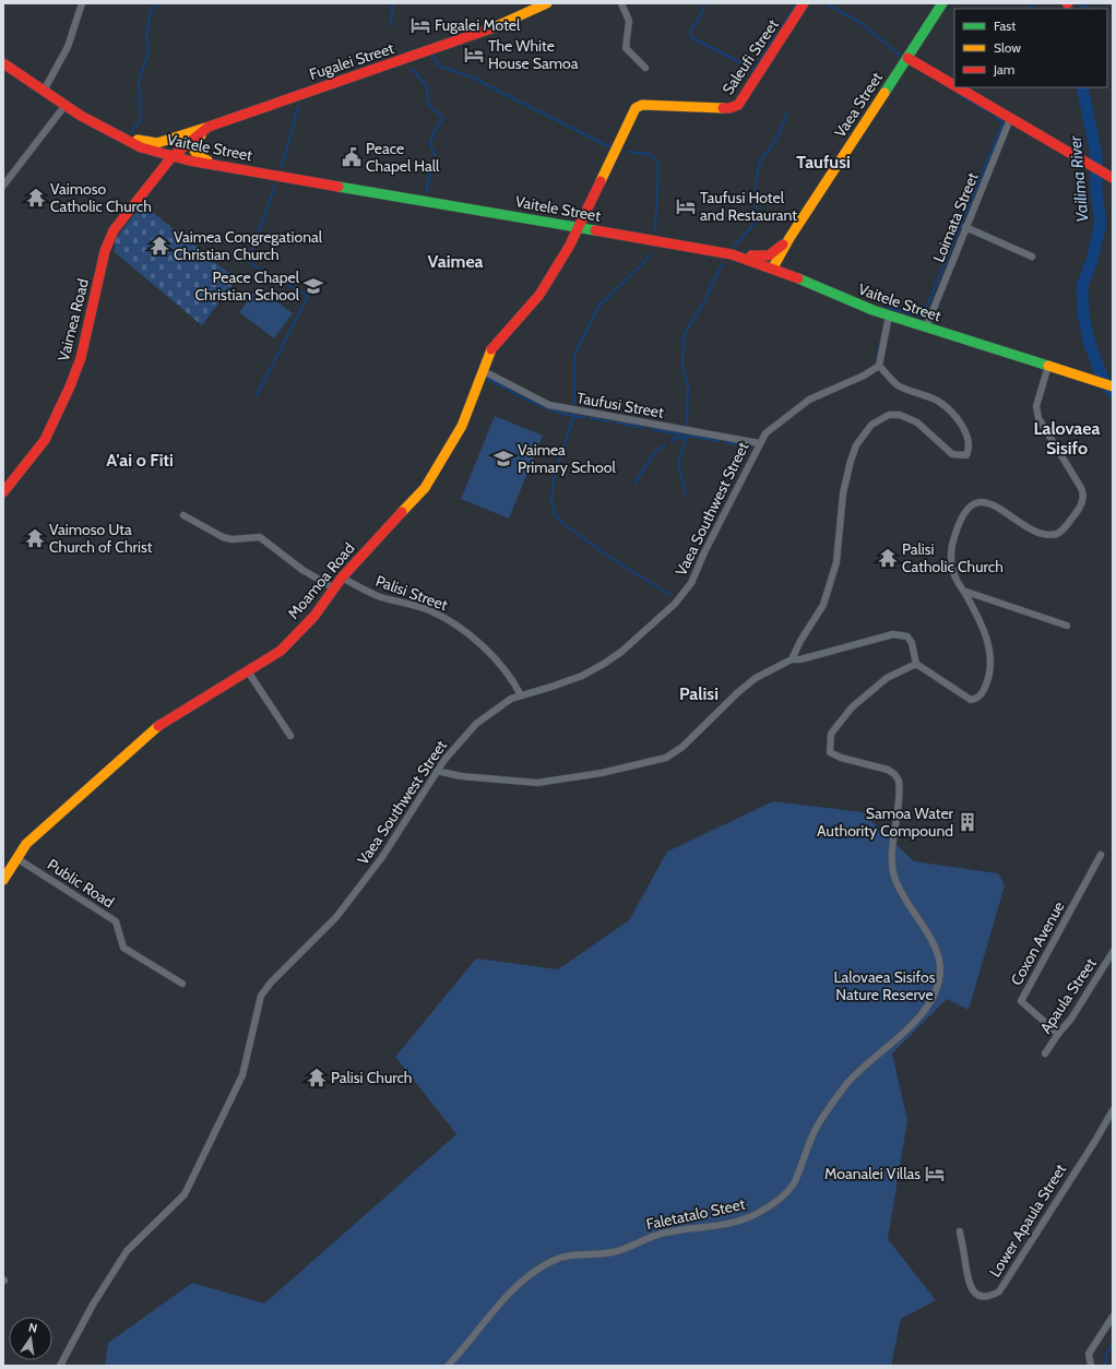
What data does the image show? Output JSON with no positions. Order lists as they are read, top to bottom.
{
  "streets": {
    "main road": [
      "Saleufi Street",
      "Fugalei Street",
      "Vaea Street",
      "Vaitele Street",
      "Vaimea Road",
      "Moamoa Road"
    ],
    "street": [
      "Loimata Street",
      "Taufusi Street",
      "Vaea Southwest Street",
      "Palisi Street",
      "Public Road",
      "Coxon Avenue",
      "Apaula Street",
      "Faletatalo Steet",
      "Lower Apaula Street"
    ]
  },
  "crossings": [
    ["Saleufi Street", "Vaitele Street"],
    ["Saleufi Street", "Moamoa Road"],
    ["Fugalei Street", "Vaitele Street"],
    ["Fugalei Street", "Vaimea Road"],
    ["Vaea Street", "Vaitele Street"],
    ["Vaitele Street", "Loimata Street"],
    ["Vaitele Street", "Vaimea Road"],
    ["Vaitele Street", "Moamoa Road"],
    ["Taufusi Street", "Vaea Southwest Street"],
    ["Taufusi Street", "Moamoa Road"],
    ["Vaea Southwest Street", "Palisi Street"],
    ["Moamoa Road", "Palisi Street"],
    ["Moamoa Road", "Public Road"],
    ["Coxon Avenue", "Apaula Street"]
  ],
  "districts": [
    "Taufusi",
    "Vaimea",
    "Lalovaea Sisifo",
    "A'ai o Fiti",
    "Palisi"
  ],
  "water": ["Vailima River"],
  "parks": ["Lalovaea Sisifos Nature Reserve"],
  "places": {
    "hotel": [
      "Fugalei Motel",
      "The White House Samoa",
      "Taufusi Hotel and Restaurant",
      "Moanalei Villas"
    ],
    "public building": ["Peace Chapel Hall"],
    "temple": [
      "Vaimoso Catholic Church",
      "Vaimea Congregational Christian Church",
      "Vaimoso Uta Church of Christ",
      "Palisi Catholic Church",
      "Palisi Church"
    ],
    "school or university": ["Peace Chapel Christian School", "Vaimea Primary School"],
    "building": ["Samoa Water Authority Compound"]
  },
  "legend": ["Fast", "Slow", "Jam"],
  "north": "top"
}
